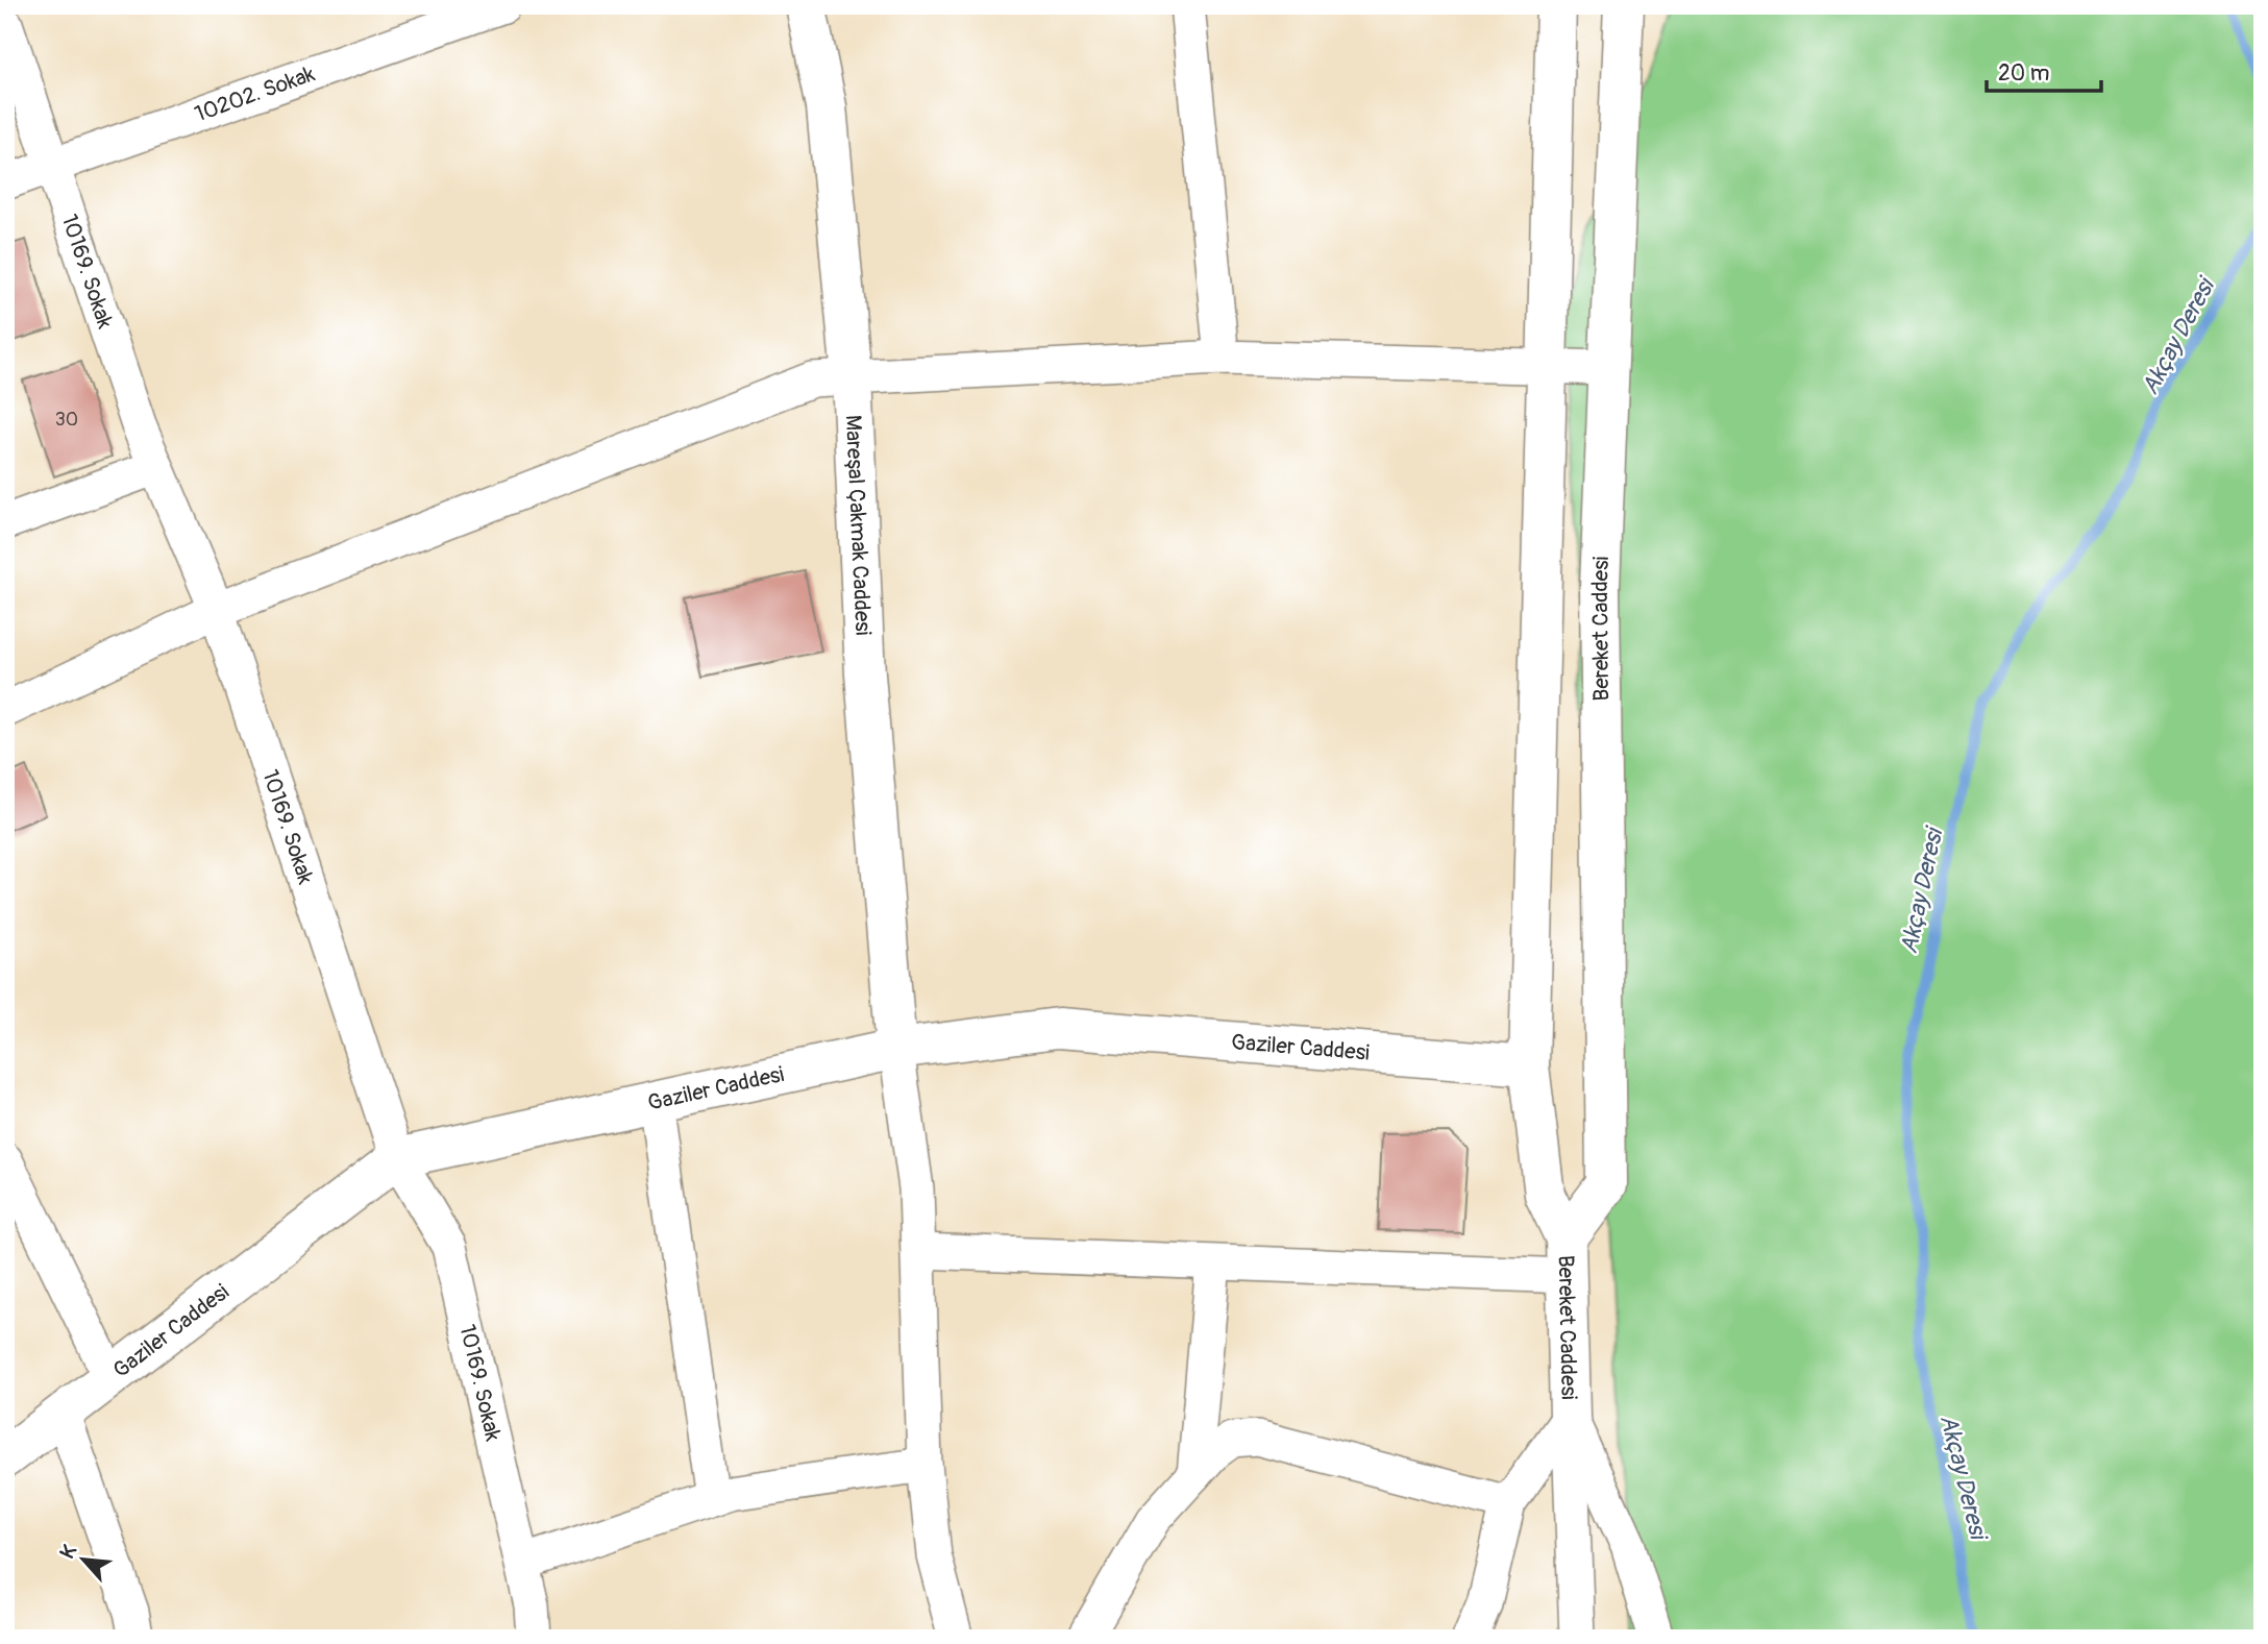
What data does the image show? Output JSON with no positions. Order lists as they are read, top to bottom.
{
  "streets": {
    "street": [
      "10202. Sokak",
      "10169. Sokak",
      "Mareşal Çakmak Caddesi",
      "Bereket Caddesi",
      "Gaziler Caddesi"
    ]
  },
  "crossings": [
    ["10202. Sokak", "10169. Sokak"],
    ["10169. Sokak", "Gaziler Caddesi"],
    ["Mareşal Çakmak Caddesi", "Gaziler Caddesi"],
    ["Bereket Caddesi", "Gaziler Caddesi"]
  ],
  "water": ["Akçay Deresi"],
  "house_numbers": ["30"],
  "scale_bar": "20 m",
  "north": "top left"
}
